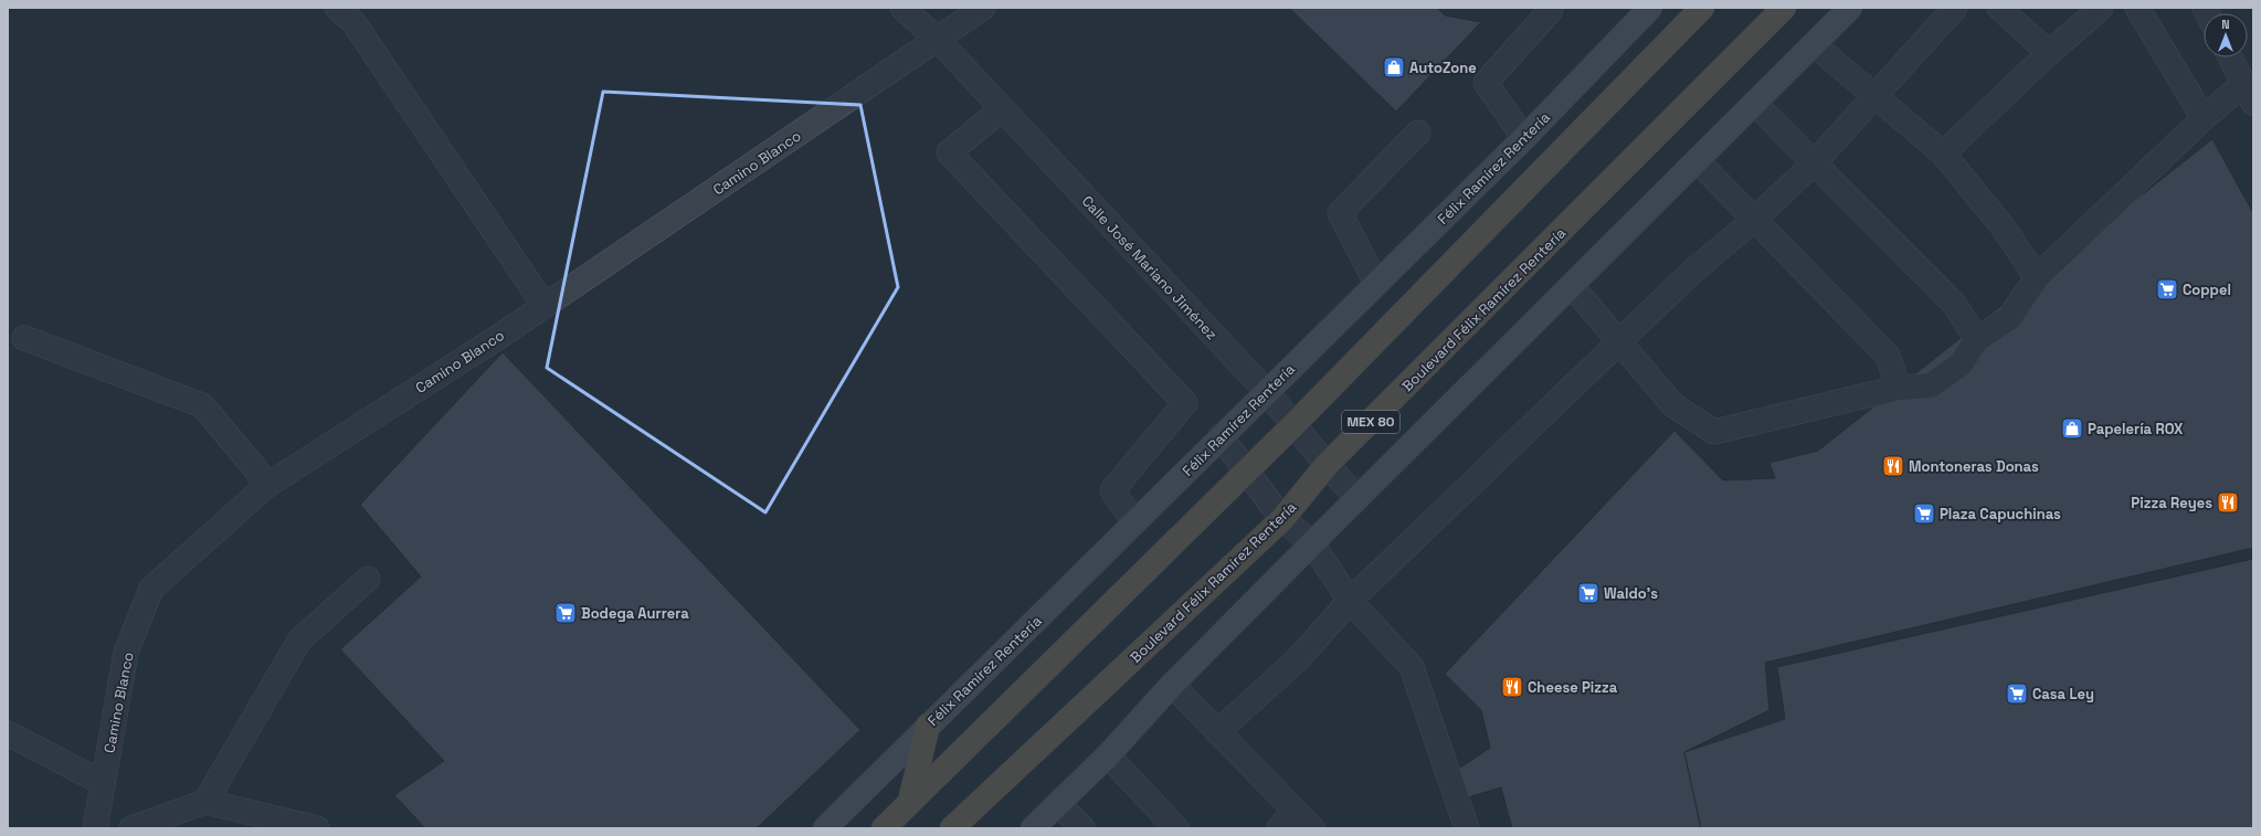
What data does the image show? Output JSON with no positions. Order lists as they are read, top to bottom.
{
  "streets": {
    "highway": ["Boulevard Félix Ramírez Rentería", "MEX 80"],
    "main road": ["Félix Ramírez Rentería"],
    "street": ["Camino Blanco", "Calle José Mariano Jiménez"]
  },
  "crossings": [
    ["Camino Blanco", "Calle José Mariano Jiménez"],
    ["Félix Ramírez Rentería", "Calle José Mariano Jiménez"],
    ["Calle José Mariano Jiménez", "Boulevard Félix Ramírez Rentería"]
  ],
  "places": {
    "shop": ["AutoZone", "Papelería ROX"],
    "supermarket": [
      "Coppel",
      "Plaza Capuchinas",
      "Waldo's",
      "Bodega Aurrera",
      "Casa Ley"
    ],
    "restaurant": ["Montoneras Donas", "Pizza Reyes", "Cheese Pizza"]
  },
  "north": "top"
}
